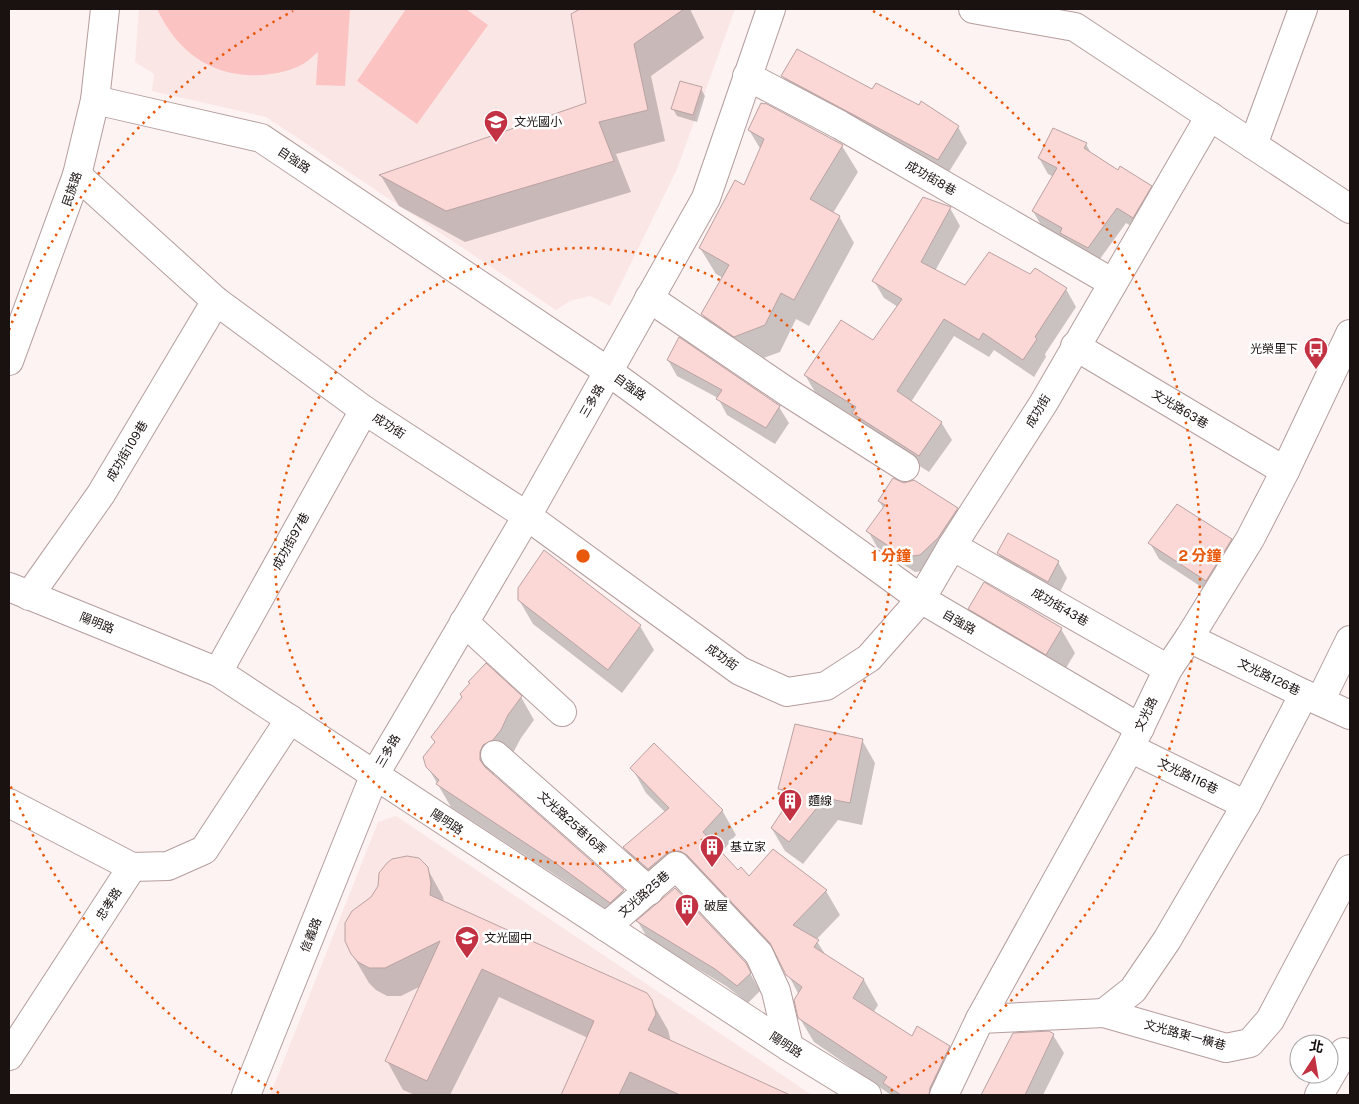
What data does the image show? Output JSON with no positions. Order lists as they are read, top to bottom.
{
  "streets": {
    "street": [
      "自強路",
      "成功街8巷",
      "民族路",
      "三多路",
      "文光路63巷",
      "成功街",
      "成功街109巷",
      "成功街97巷",
      "成功街43巷",
      "陽明路",
      "文光路126巷",
      "文光路",
      "文光路116巷",
      "文光路25巷16弄",
      "文光路25巷",
      "忠孝路",
      "信義路",
      "文光路東一橫巷"
    ]
  },
  "crossings": [
    ["自強路", "民族路"],
    ["自強路", "三多路"],
    ["自強路", "成功街"],
    ["自強路", "文光路"],
    ["自強路", "文光路116巷"],
    ["成功街8巷", "三多路"],
    ["成功街8巷", "成功街"],
    ["民族路", "成功街"],
    ["三多路", "成功街"],
    ["三多路", "陽明路"],
    ["三多路", "信義路"],
    ["文光路63巷", "成功街"],
    ["文光路63巷", "文光路"],
    ["成功街", "成功街109巷"],
    ["成功街", "成功街97巷"],
    ["成功街", "成功街43巷"],
    ["成功街109巷", "陽明路"],
    ["成功街97巷", "陽明路"],
    ["成功街43巷", "文光路"],
    ["陽明路", "文光路25巷"],
    ["陽明路", "信義路"],
    ["文光路126巷", "文光路"],
    ["文光路", "文光路116巷"],
    ["文光路", "文光路東一橫巷"],
    ["文光路25巷16弄", "文光路25巷"]
  ],
  "places": {
    "school or university": ["文光國小", "文光國中"],
    "bus stop": ["光榮里下"],
    "building": ["麵線", "基立家", "破屋"]
  },
  "north": "top",
  "rings": ["1 分鐘", "2 分鐘"]
}
